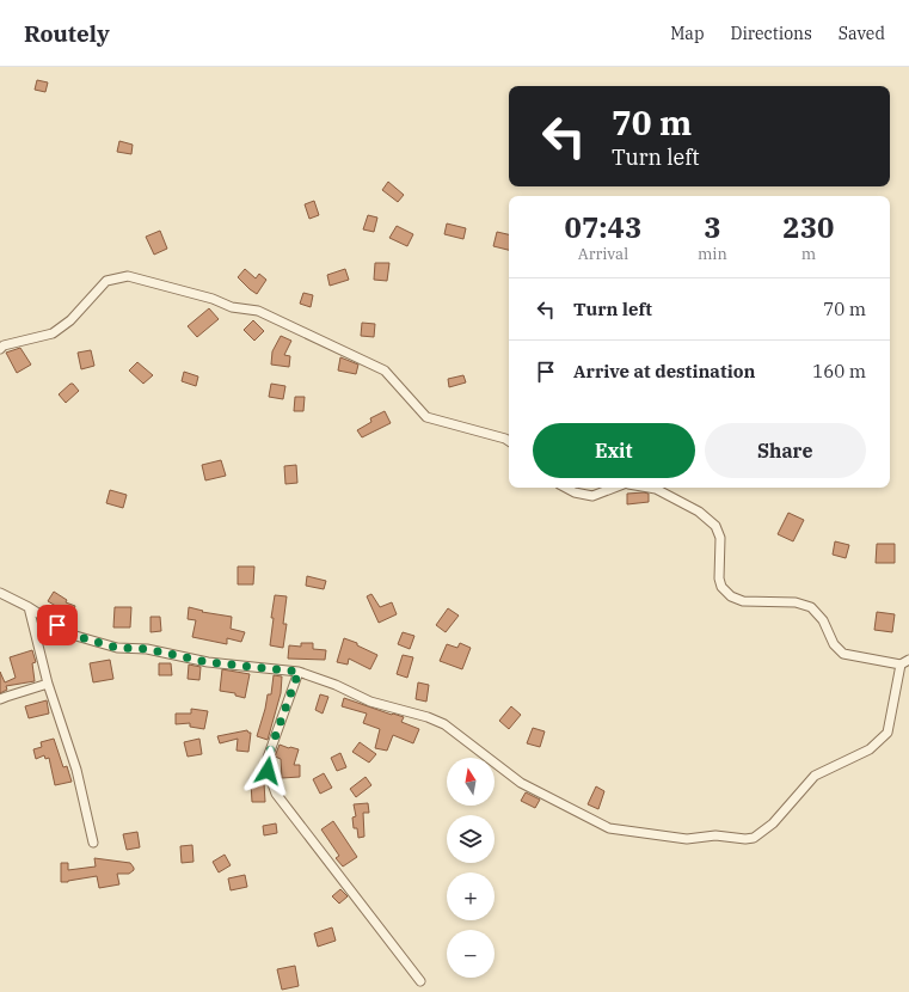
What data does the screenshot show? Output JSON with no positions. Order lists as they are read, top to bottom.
{
  "north": "top",
  "page": {
    "header": "Routely",
    "nav": ["Map", "Directions", "Saved"],
    "turn": ["70 m", "Turn left"],
    "eta": [
      "07:43",
      "Arrival",
      "3",
      "min",
      "230",
      "m"
    ],
    "list": [
      {
        "name": "Turn left",
        "value": "70 m"
      },
      {
        "name": "Arrive at destination",
        "value": "160 m"
      }
    ],
    "buttons": ["Exit", "Share"],
    "map_buttons": ["+", "−"]
  }
}
